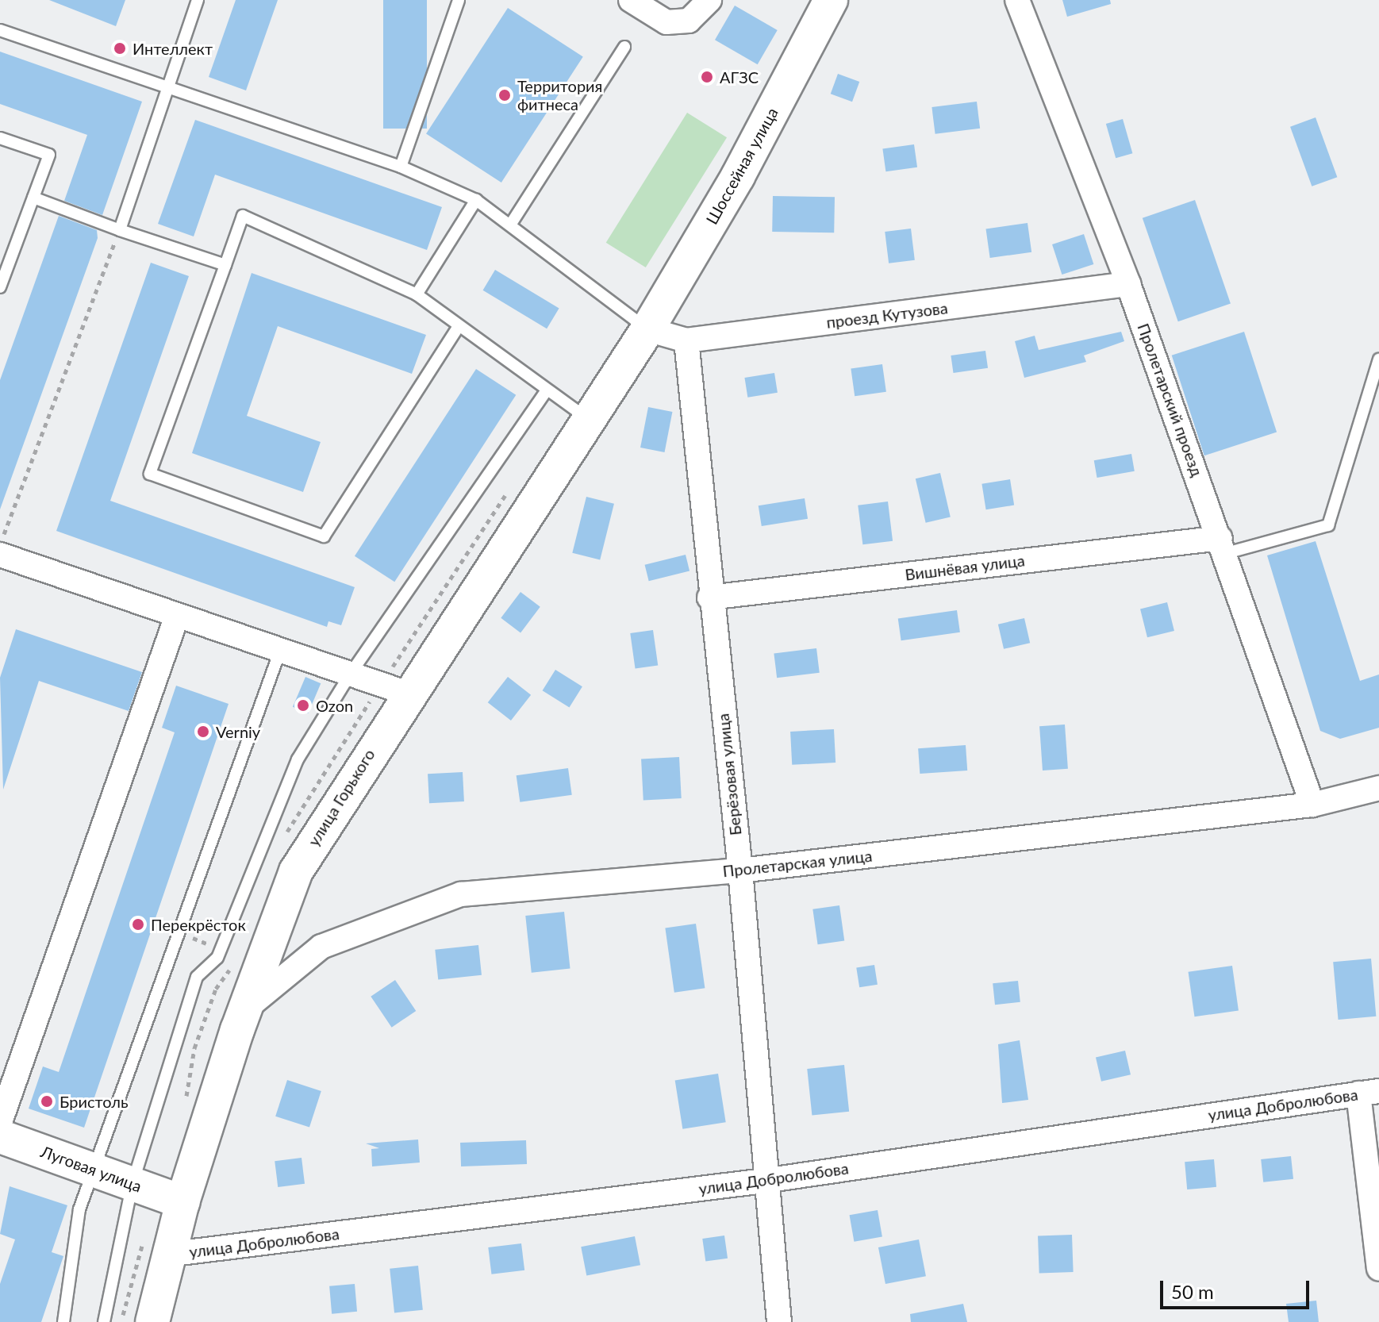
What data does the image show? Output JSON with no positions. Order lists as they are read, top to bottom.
{
  "streets": {
    "main road": ["Шоссейная улица", "улица Горького", "Луговая улица"],
    "street": [
      "проезд Кутузова",
      "Пролетарский проезд",
      "Вишнёвая улица",
      "Берёзовая улица",
      "Пролетарская улица",
      "улица Добролюбова"
    ]
  },
  "crossings": [
    ["Шоссейная улица", "проезд Кутузова"],
    ["Шоссейная улица", "улица Горького"],
    ["проезд Кутузова", "Пролетарский проезд"],
    ["проезд Кутузова", "Берёзовая улица"],
    ["проезд Кутузова", "улица Горького"],
    ["Пролетарский проезд", "Вишнёвая улица"],
    ["Пролетарский проезд", "Пролетарская улица"],
    ["Вишнёвая улица", "Берёзовая улица"],
    ["Берёзовая улица", "Пролетарская улица"],
    ["Берёзовая улица", "улица Добролюбова"],
    ["улица Горького", "Пролетарская улица"],
    ["улица Горького", "улица Добролюбова"],
    ["улица Горького", "Луговая улица"]
  ],
  "places": [
    "Интеллект",
    "АГЗС",
    "Территория фитнеса",
    "Ozon",
    "Verniy",
    "Перекрёсток",
    "Бристоль"
  ],
  "scale_bar": "50 m"
}
